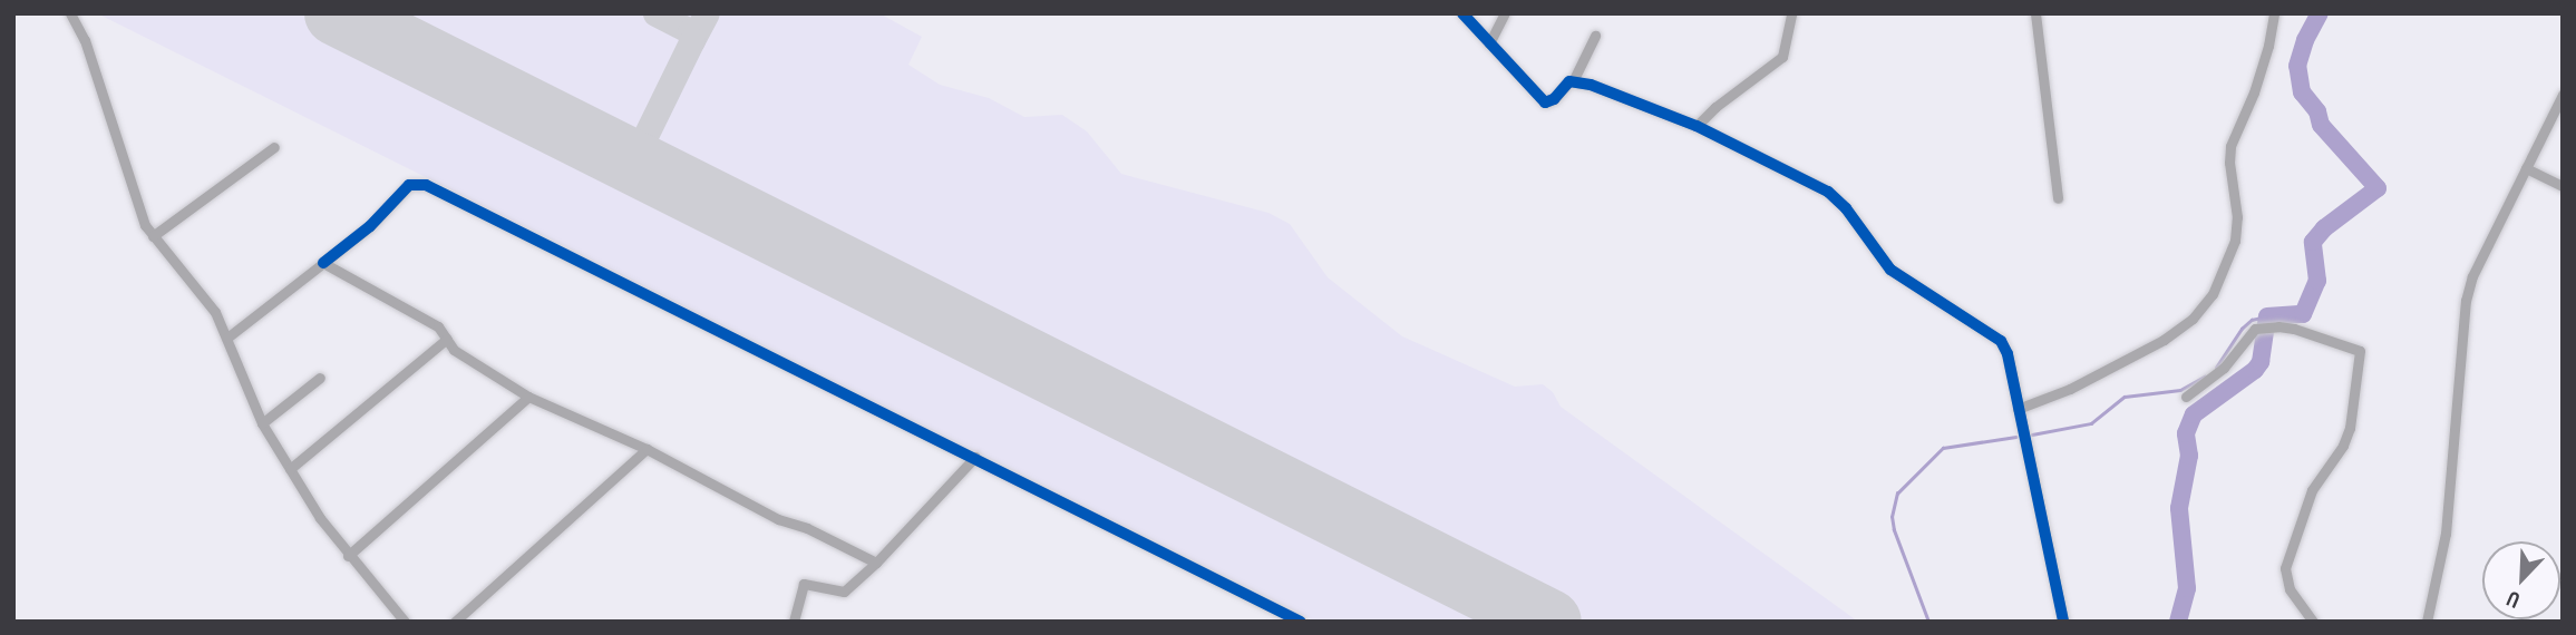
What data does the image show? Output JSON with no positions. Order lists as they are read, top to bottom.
{
  "north": "bottom left"
}
